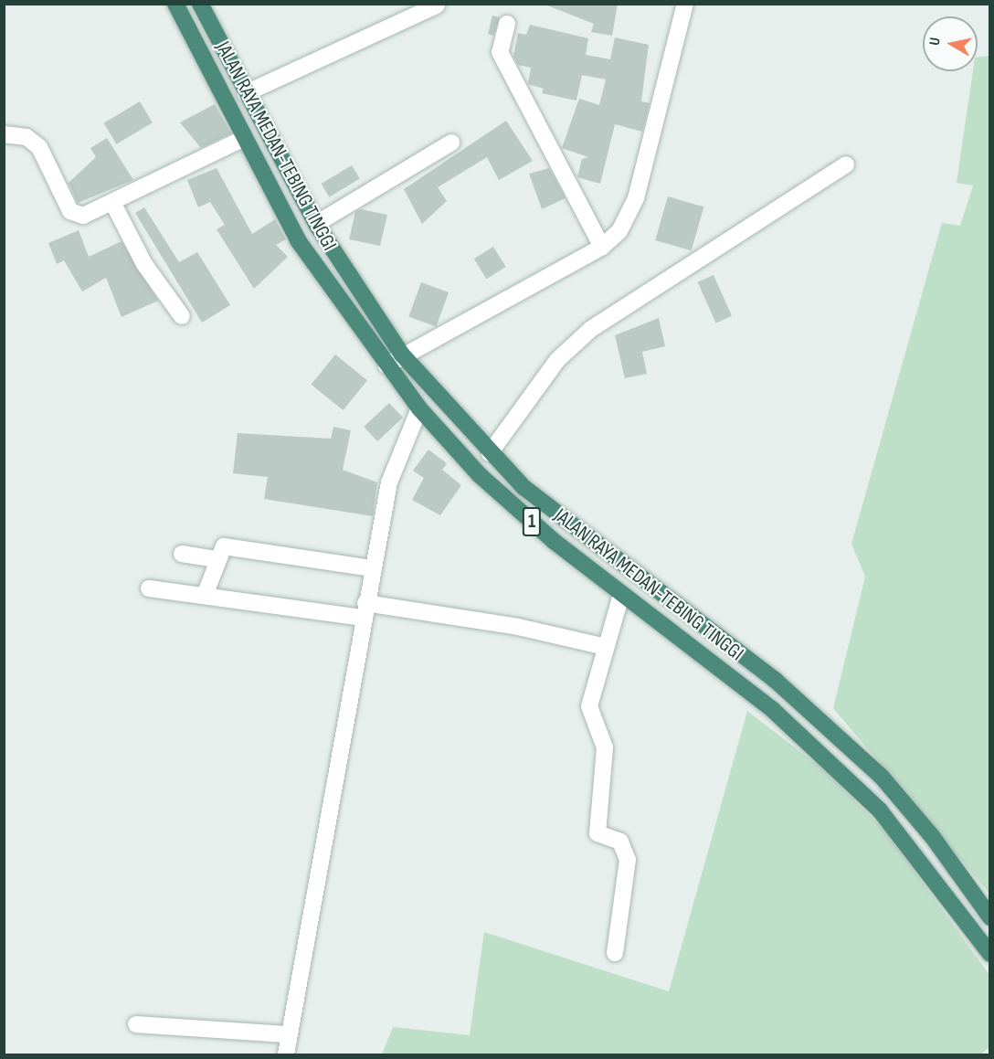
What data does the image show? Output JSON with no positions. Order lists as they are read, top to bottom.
{
  "streets": {
    "highway": ["JALAN RAYA MEDAN-TEBING TINGGI", "1"]
  },
  "north": "left"
}
